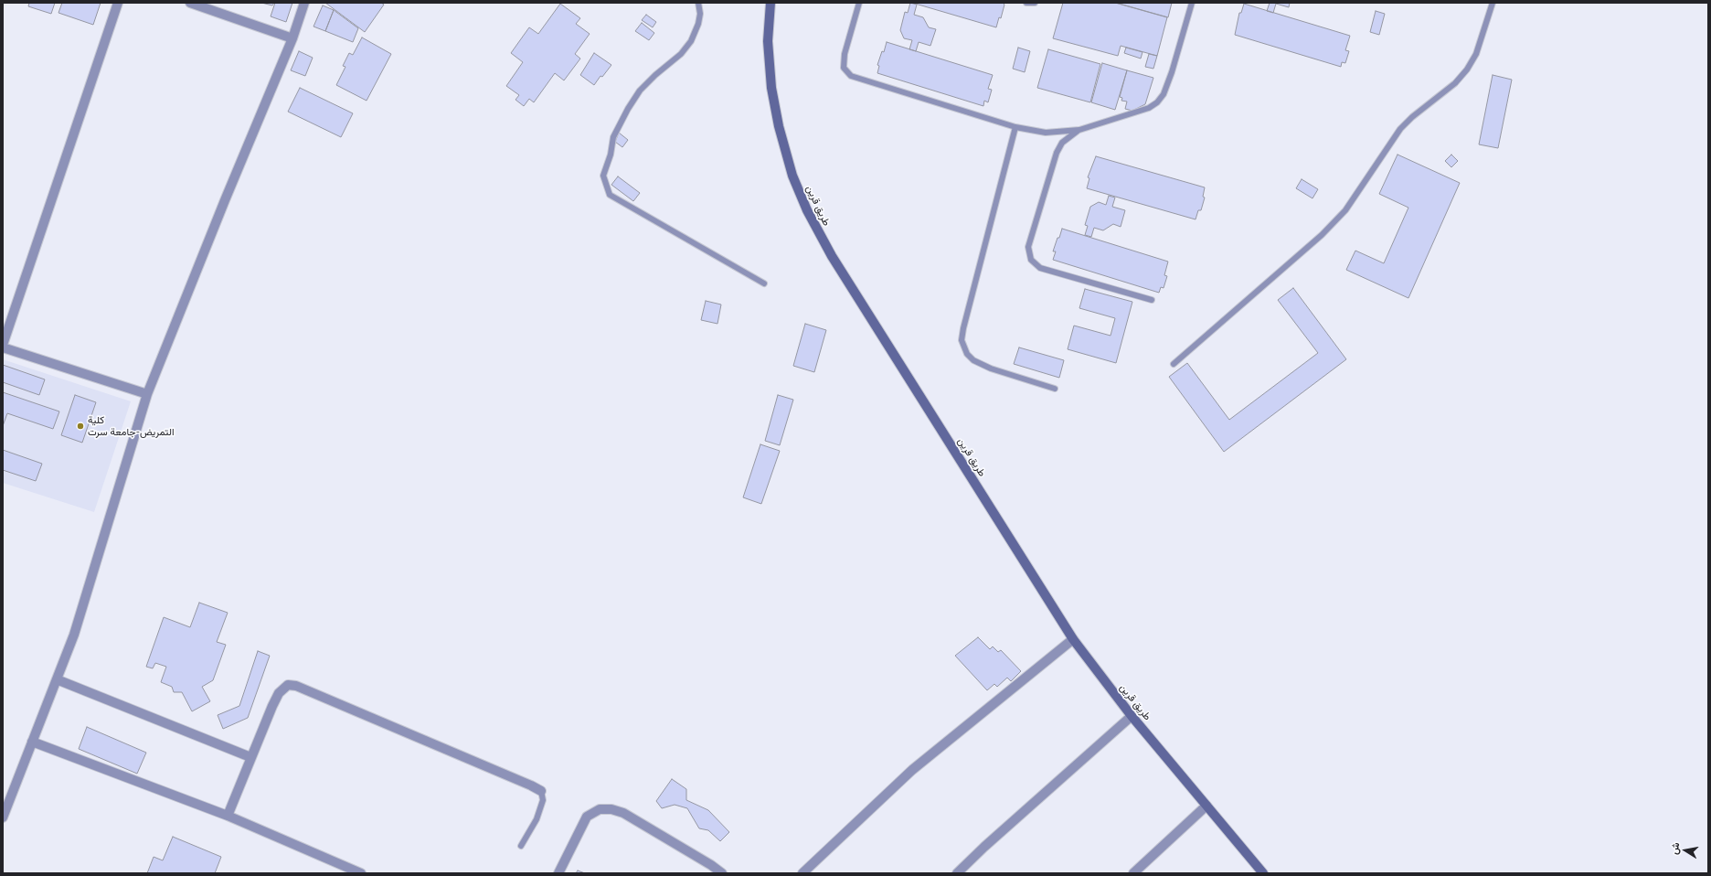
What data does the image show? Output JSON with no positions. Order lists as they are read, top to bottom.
{
  "streets": {
    "street": ["طريق قرين"]
  },
  "places": ["كلية التمريض-جامعة سرت"],
  "north": "left"
}
